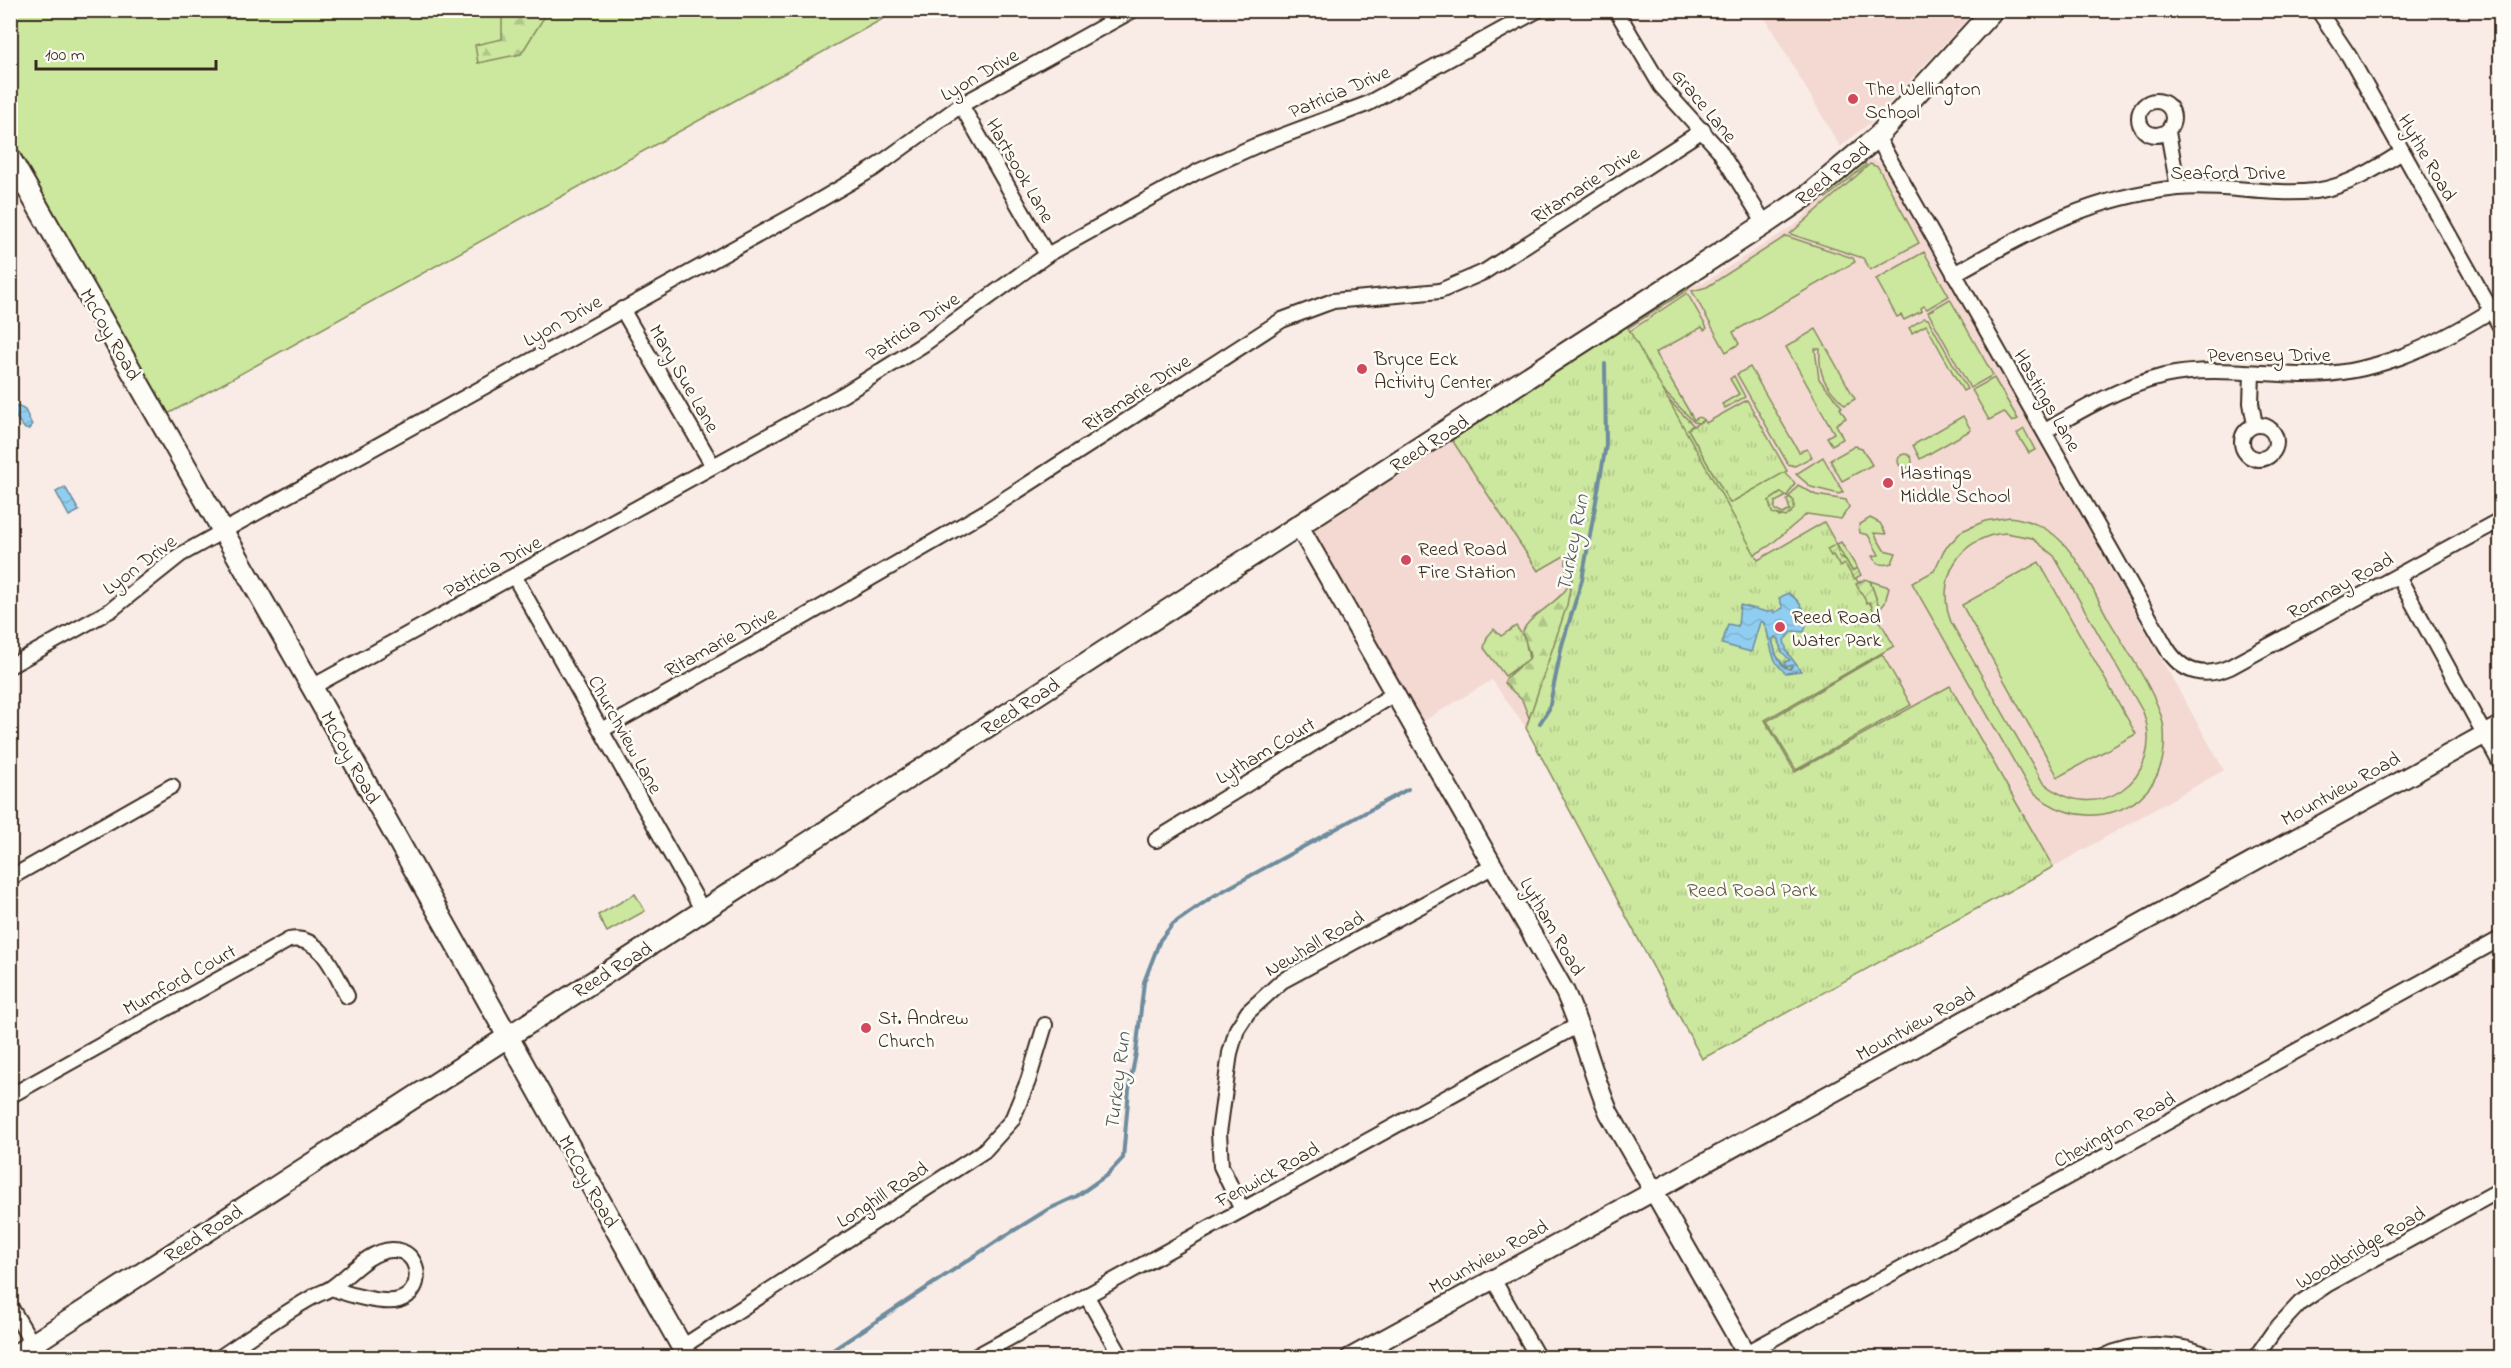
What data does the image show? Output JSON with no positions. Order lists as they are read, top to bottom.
{
  "streets": {
    "main road": ["Reed Road", "McCoy Road"],
    "street": [
      "Lyon Drive",
      "Patricia Drive",
      "Grace Lane",
      "Hythe Road",
      "Hartsook Lane",
      "Seaford Drive",
      "Ritamarie Drive",
      "Pevensey Drive",
      "Mary Sue Lane",
      "Hastings Lane",
      "Romnay Road",
      "Churchview Lane",
      "Lytham Court",
      "Mountview Road",
      "Lytham Road",
      "Newhall Road",
      "Mumford Court",
      "Chevington Road",
      "Fenwick Road",
      "Longhill Road",
      "Woodbridge Road"
    ]
  },
  "crossings": [
    ["Lyon Drive", "Hartsook Lane"],
    ["Lyon Drive", "McCoy Road"],
    ["Lyon Drive", "Mary Sue Lane"],
    ["Patricia Drive", "Hartsook Lane"],
    ["Patricia Drive", "McCoy Road"],
    ["Patricia Drive", "Mary Sue Lane"],
    ["Patricia Drive", "Churchview Lane"],
    ["Grace Lane", "Reed Road"],
    ["Grace Lane", "Ritamarie Drive"],
    ["Hythe Road", "Seaford Drive"],
    ["Hythe Road", "Pevensey Drive"],
    ["Seaford Drive", "Hastings Lane"],
    ["Reed Road", "McCoy Road"],
    ["Reed Road", "Hastings Lane"],
    ["Reed Road", "Churchview Lane"],
    ["Reed Road", "Lytham Road"],
    ["Ritamarie Drive", "Churchview Lane"],
    ["McCoy Road", "Longhill Road"],
    ["Pevensey Drive", "Hastings Lane"],
    ["Hastings Lane", "Romnay Road"],
    ["Lytham Court", "Lytham Road"],
    ["Mountview Road", "Lytham Road"],
    ["Lytham Road", "Newhall Road"],
    ["Lytham Road", "Chevington Road"],
    ["Lytham Road", "Fenwick Road"],
    ["Newhall Road", "Fenwick Road"]
  ],
  "water": ["Turkey Run"],
  "parks": ["Reed Road Park"],
  "places": [
    "The Wellington School",
    "Bryce Eck Activity Center",
    "Hastings Middle School",
    "Reed Road Fire Station",
    "Reed Road Water Park",
    "St. Andrew Church"
  ],
  "scale_bar": "100 m"
}
